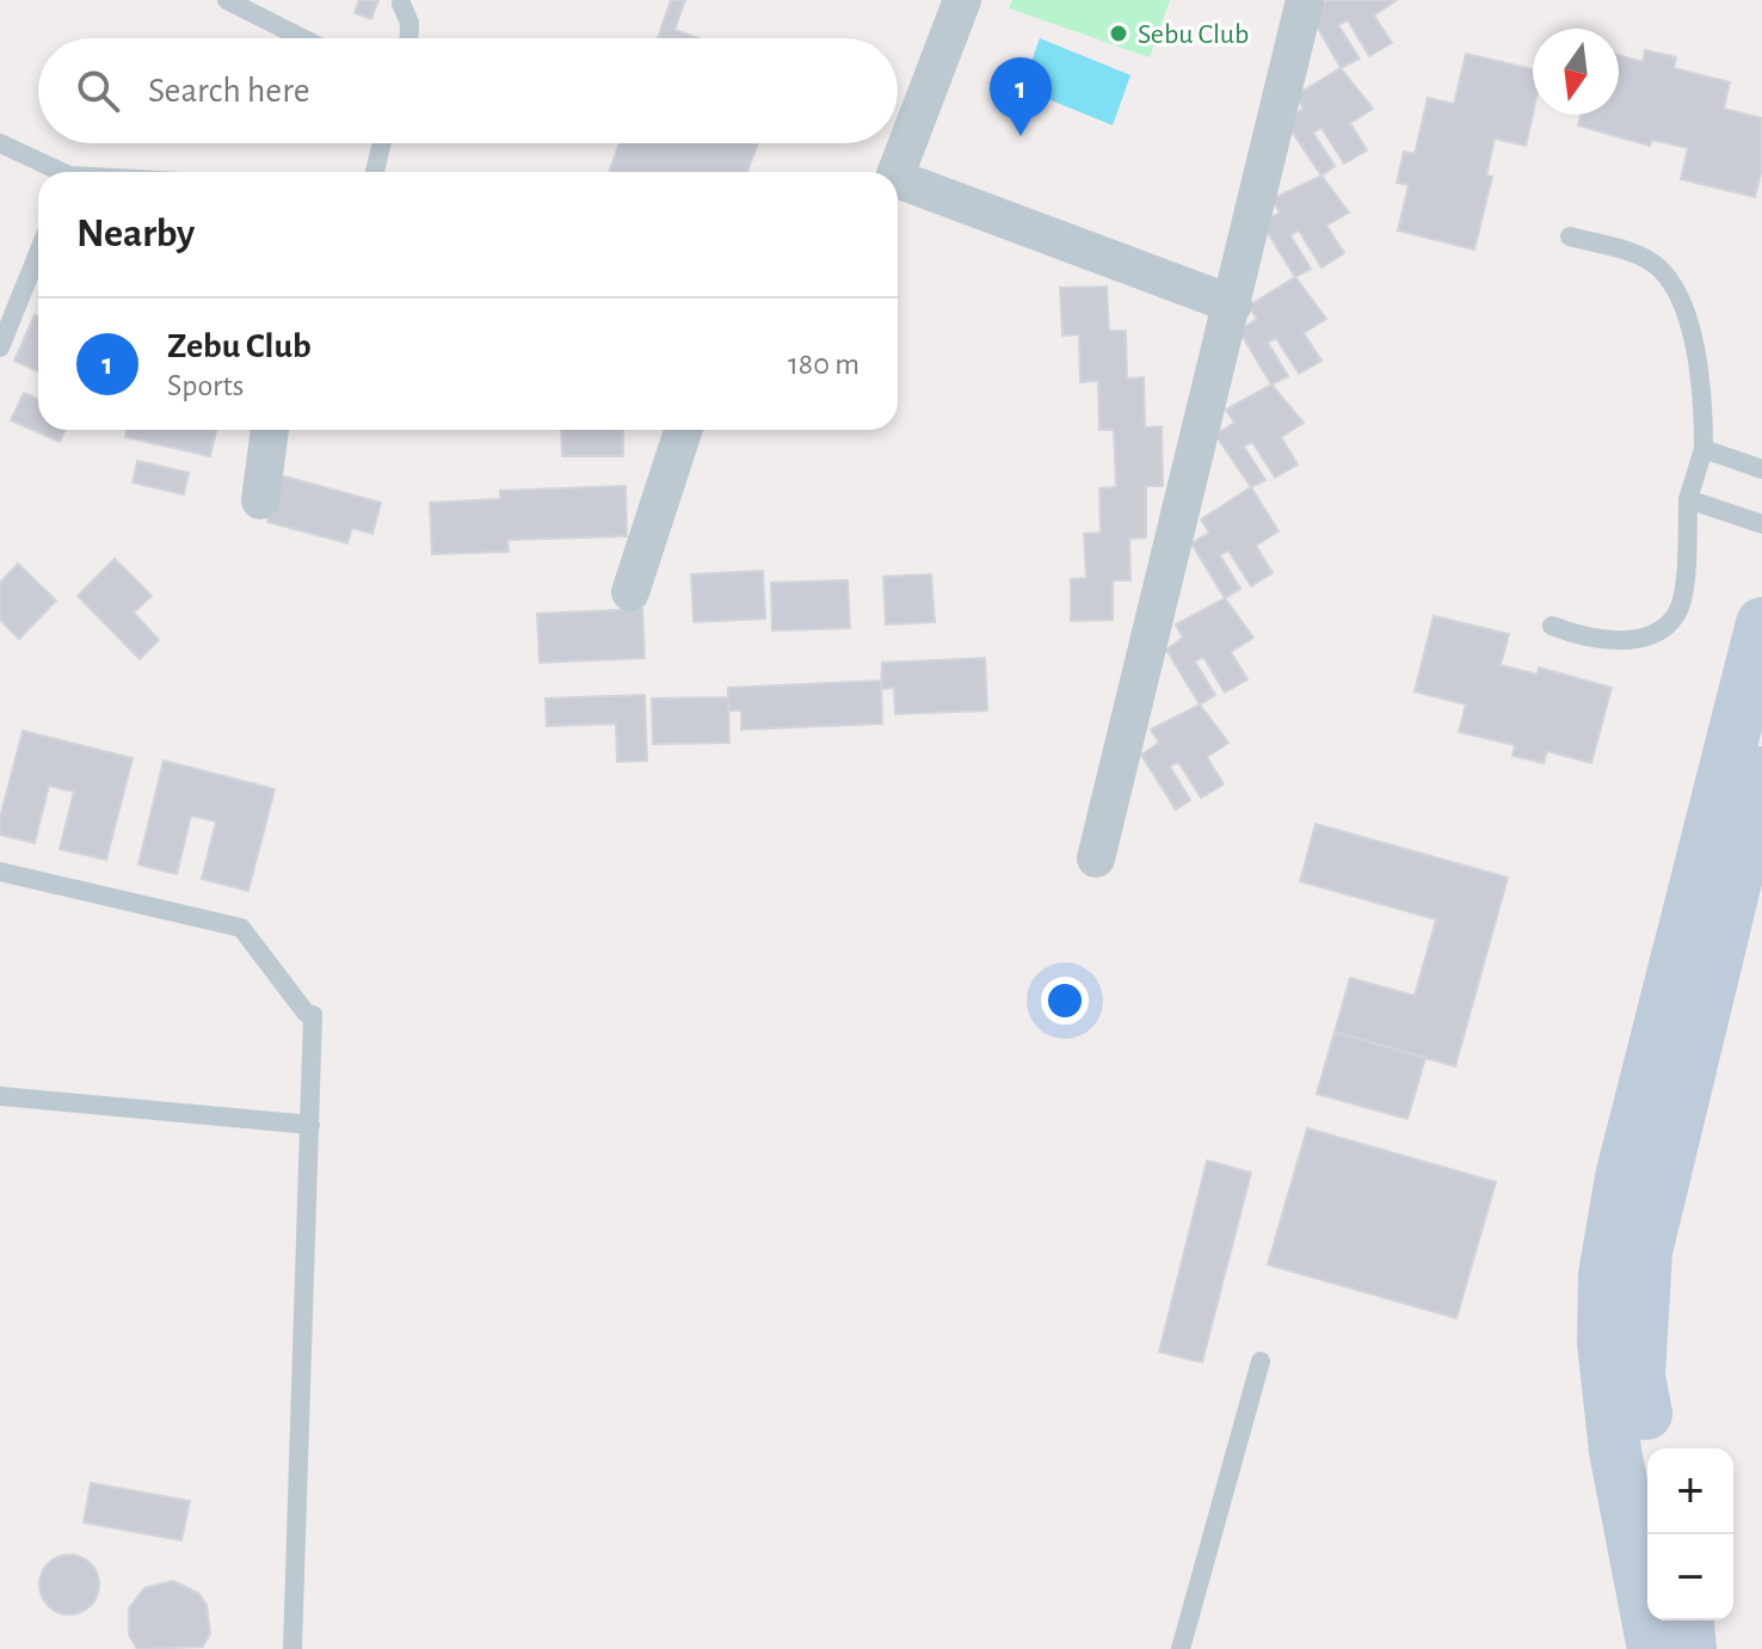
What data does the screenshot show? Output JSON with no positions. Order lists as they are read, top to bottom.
{
  "places": ["Sebu Club"],
  "north": "bottom",
  "page": {
    "search": "Search here",
    "pins": "1",
    "heading": "Nearby",
    "list": [
      {
        "mark": "1",
        "name": "Zebu Club",
        "note": "Sports",
        "value": "180 m"
      }
    ],
    "map_buttons": ["+", "−"]
  }
}
